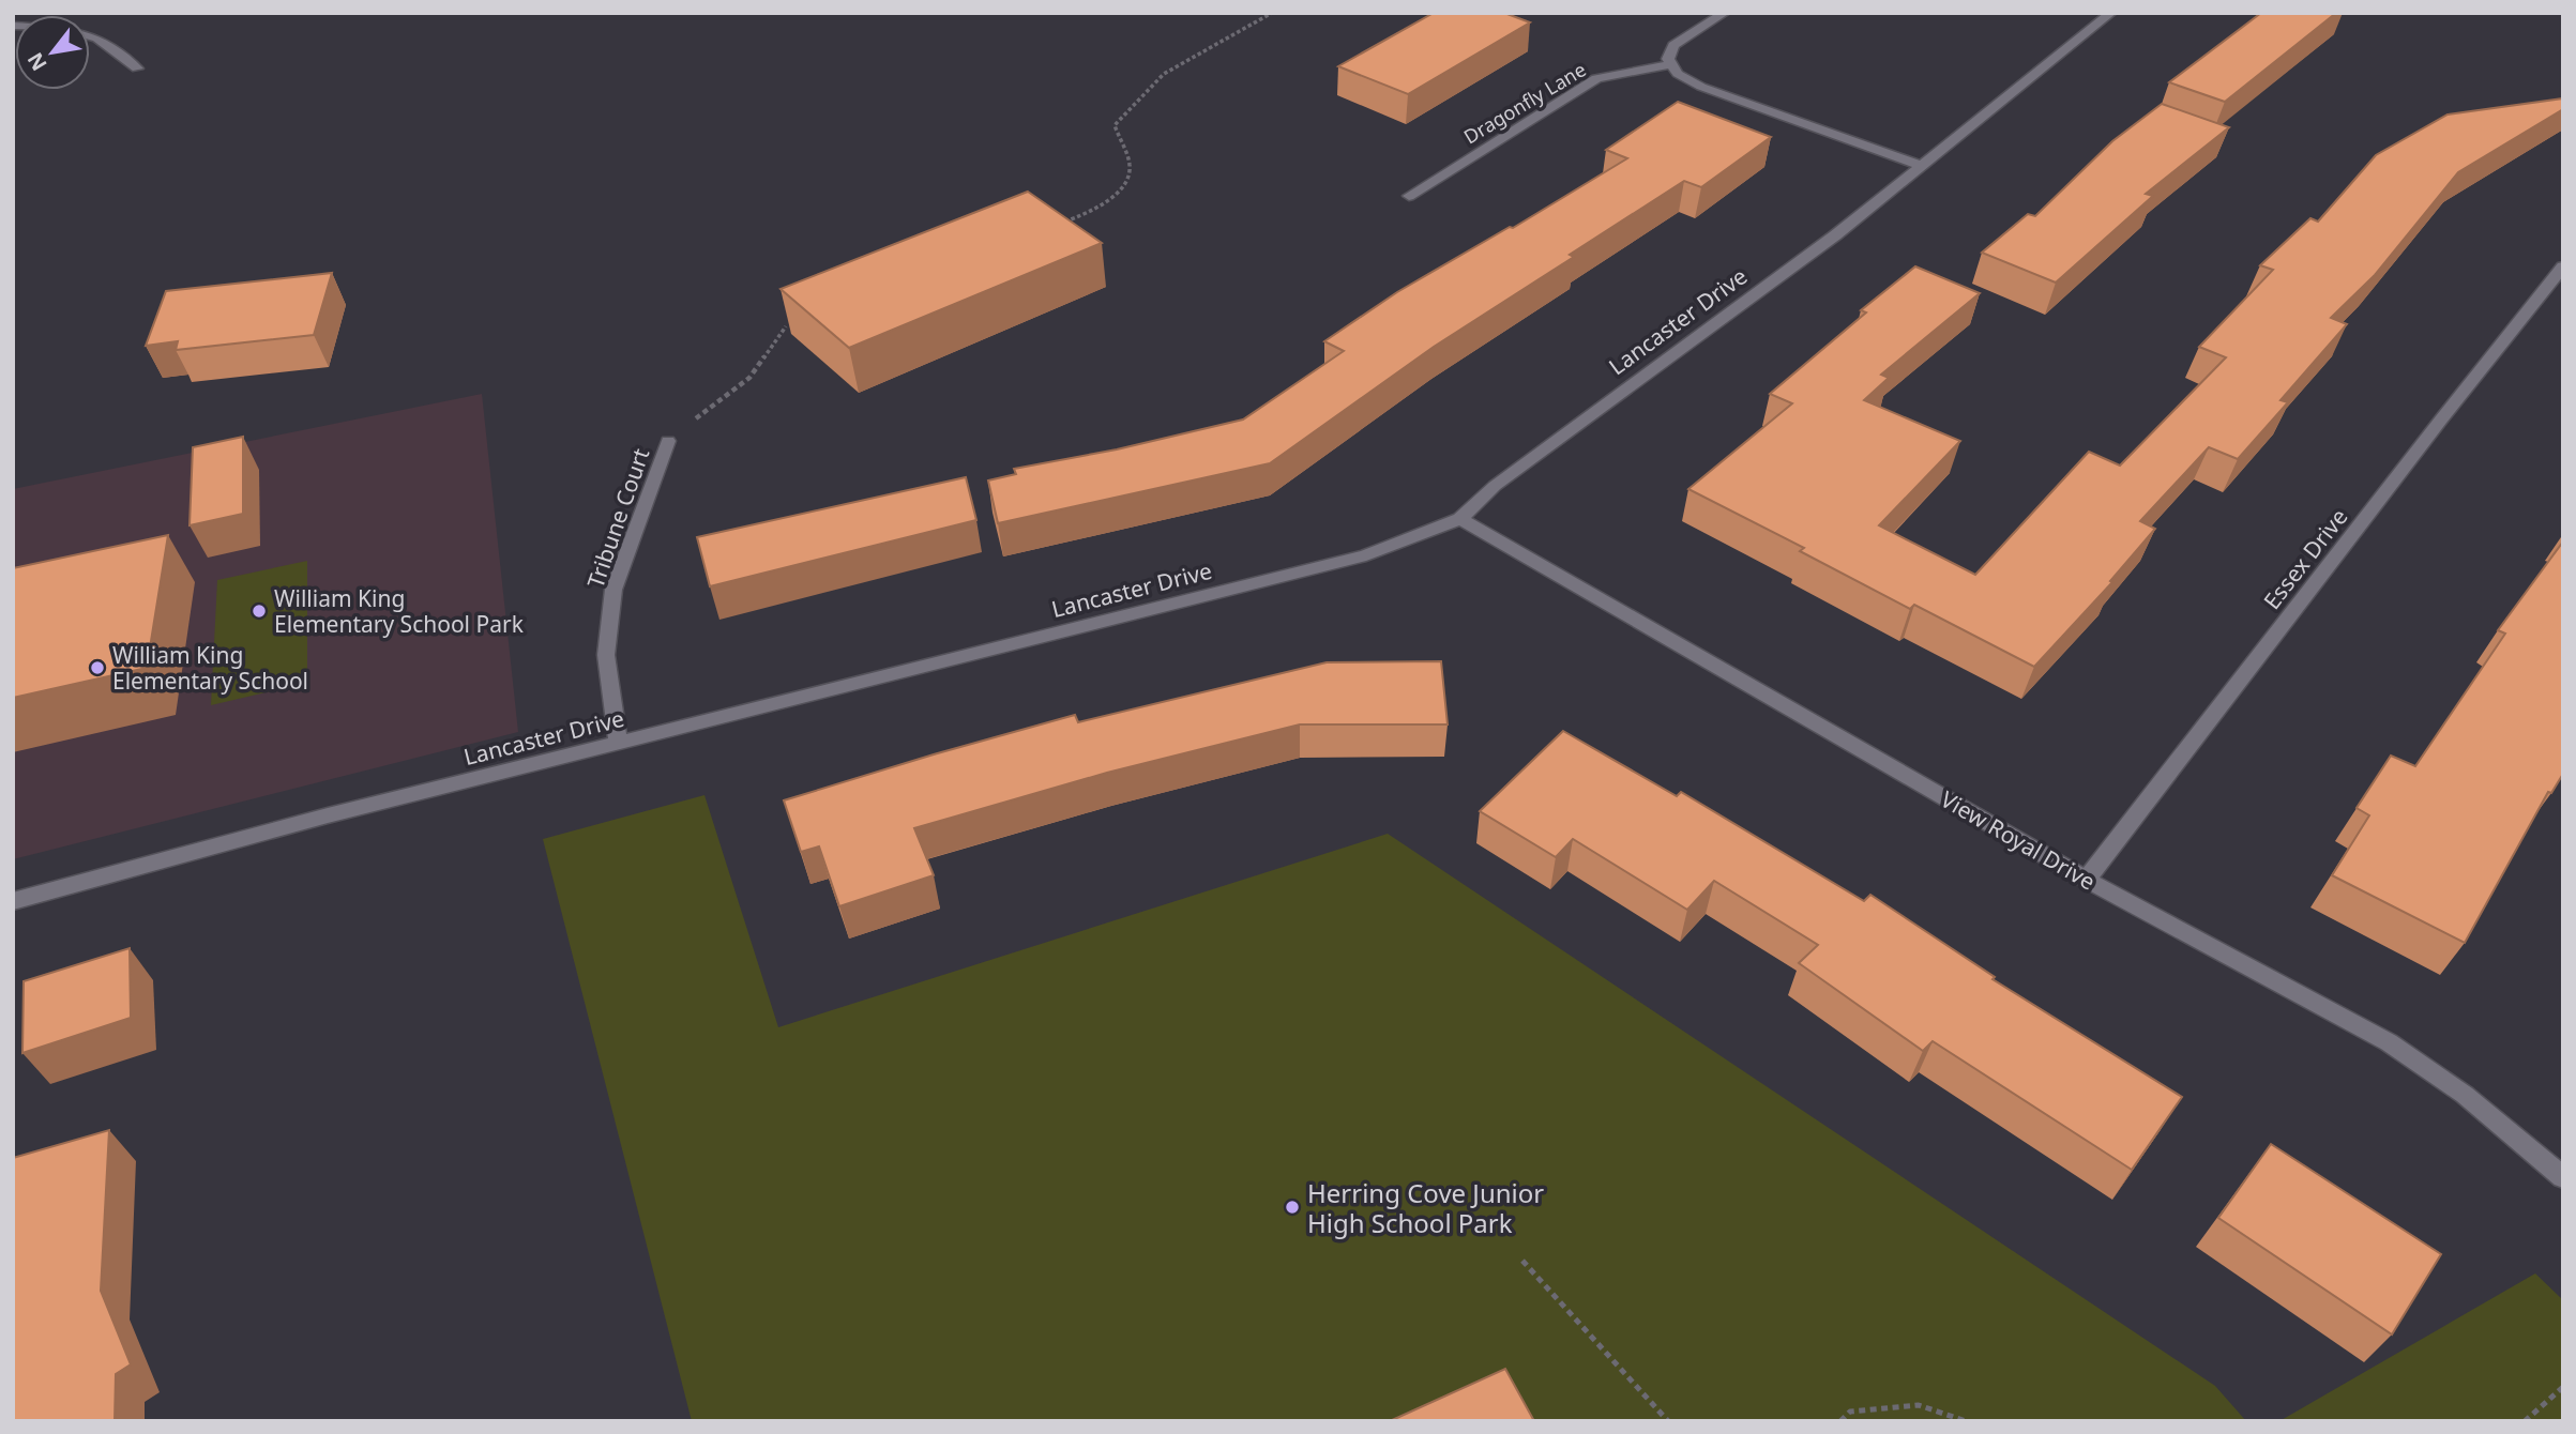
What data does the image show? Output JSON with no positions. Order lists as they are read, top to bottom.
{
  "streets": {
    "street": [
      "Dragonfly Lane",
      "Lancaster Drive",
      "Tribune Court",
      "Essex Drive",
      "View Royal Drive"
    ]
  },
  "crossings": [
    ["Lancaster Drive", "Tribune Court"],
    ["Lancaster Drive", "View Royal Drive"],
    ["Essex Drive", "View Royal Drive"]
  ],
  "places": ["William King Elementary School Park", "William King Elementary School", "Herring Cove Junior High School Park"],
  "north": "bottom left"
}
